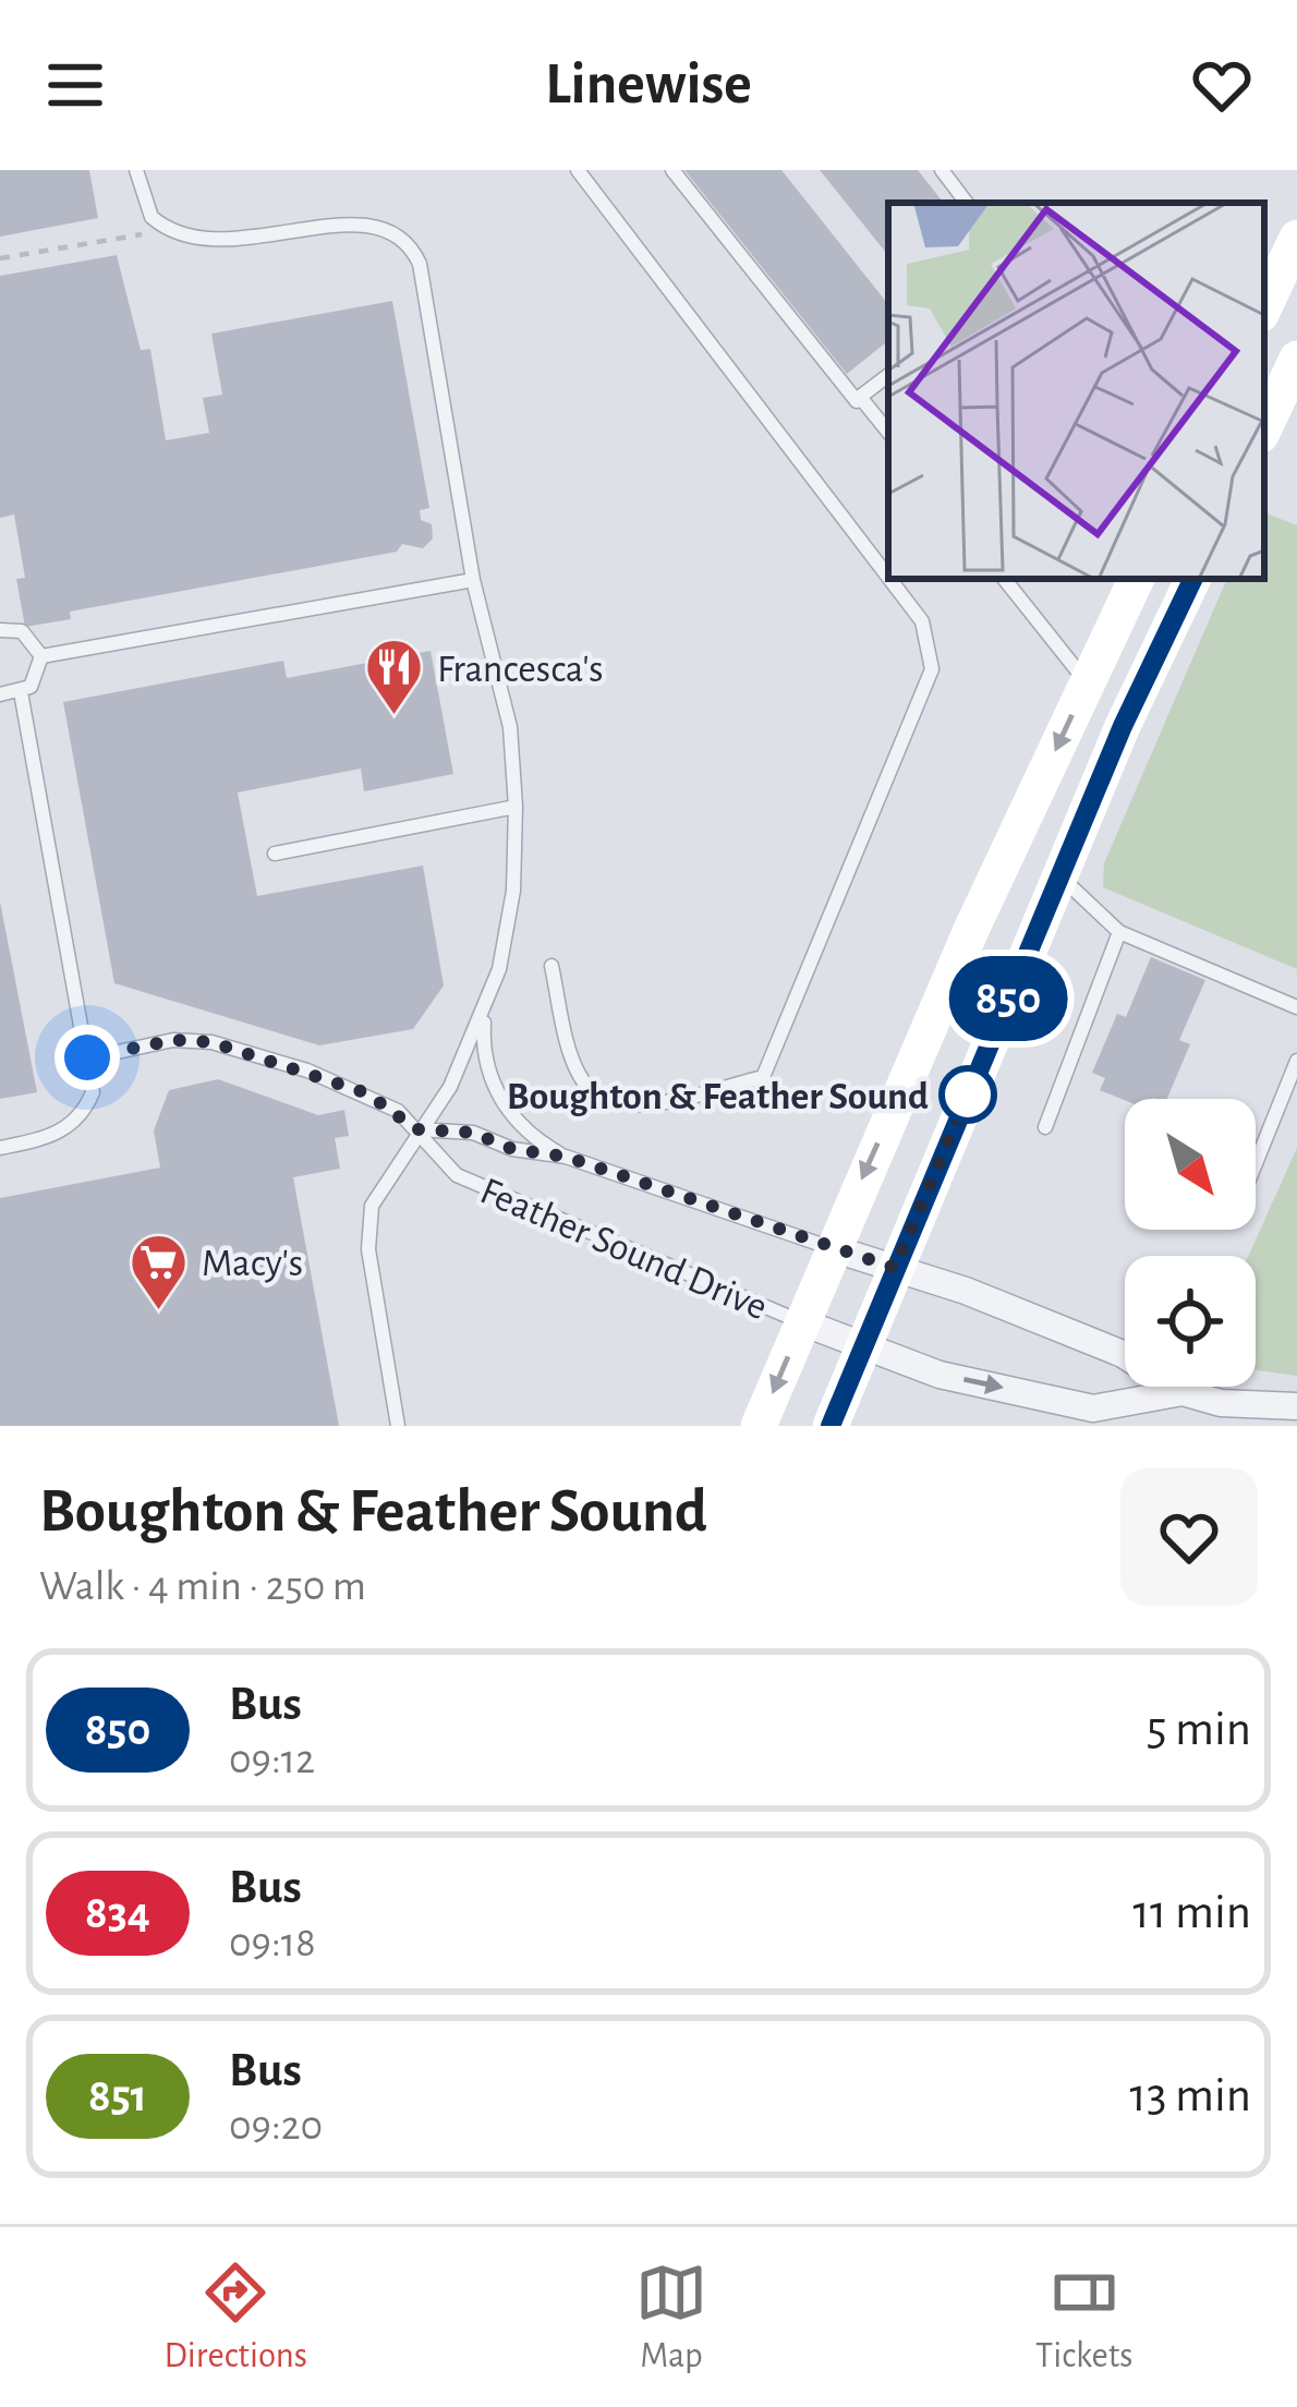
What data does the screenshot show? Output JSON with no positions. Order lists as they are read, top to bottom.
{
  "streets": {
    "street": ["Feather Sound Drive"]
  },
  "places": {
    "restaurant": ["Francesca's"],
    "other": ["Boughton & Feather Sound"],
    "supermarket": ["Macy's"]
  },
  "lines": ["bus line 850"],
  "north": "bottom right",
  "page": {
    "header": "Linewise",
    "on_map": "850",
    "heading": ["Boughton & Feather Sound", "Walk · 4 min · 250 m"],
    "list": [
      {
        "mark": "850",
        "name": "Bus",
        "note": "09:12",
        "value": "5 min"
      },
      {
        "mark": "834",
        "name": "Bus",
        "note": "09:18",
        "value": "11 min"
      },
      {
        "mark": "851",
        "name": "Bus",
        "note": "09:20",
        "value": "13 min"
      }
    ],
    "tabs": ["Directions", "Map", "Tickets"]
  }
}
